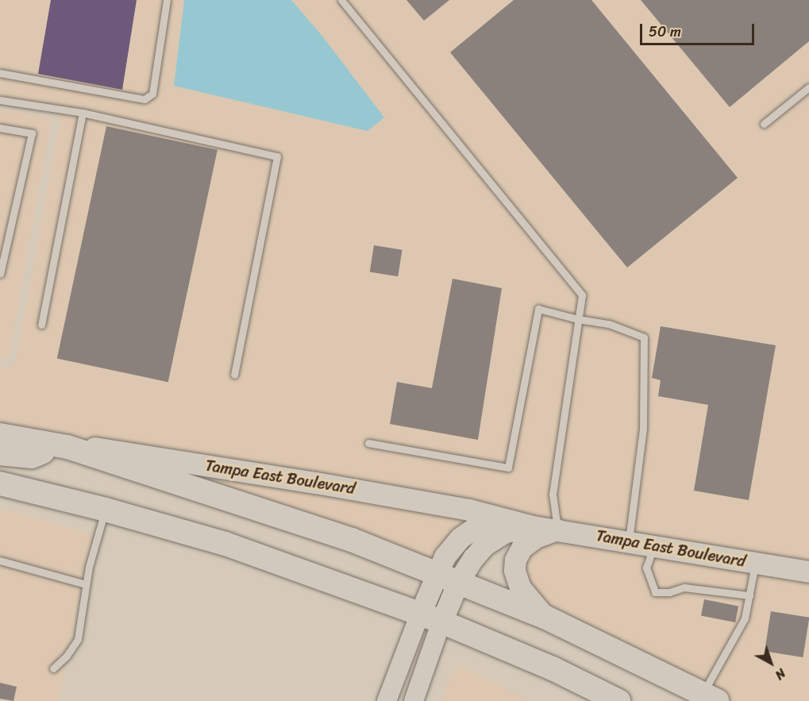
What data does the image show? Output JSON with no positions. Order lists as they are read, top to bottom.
{
  "streets": {
    "main road": ["Tampa East Boulevard"]
  },
  "scale_bar": "50 m",
  "north": "bottom right"
}
